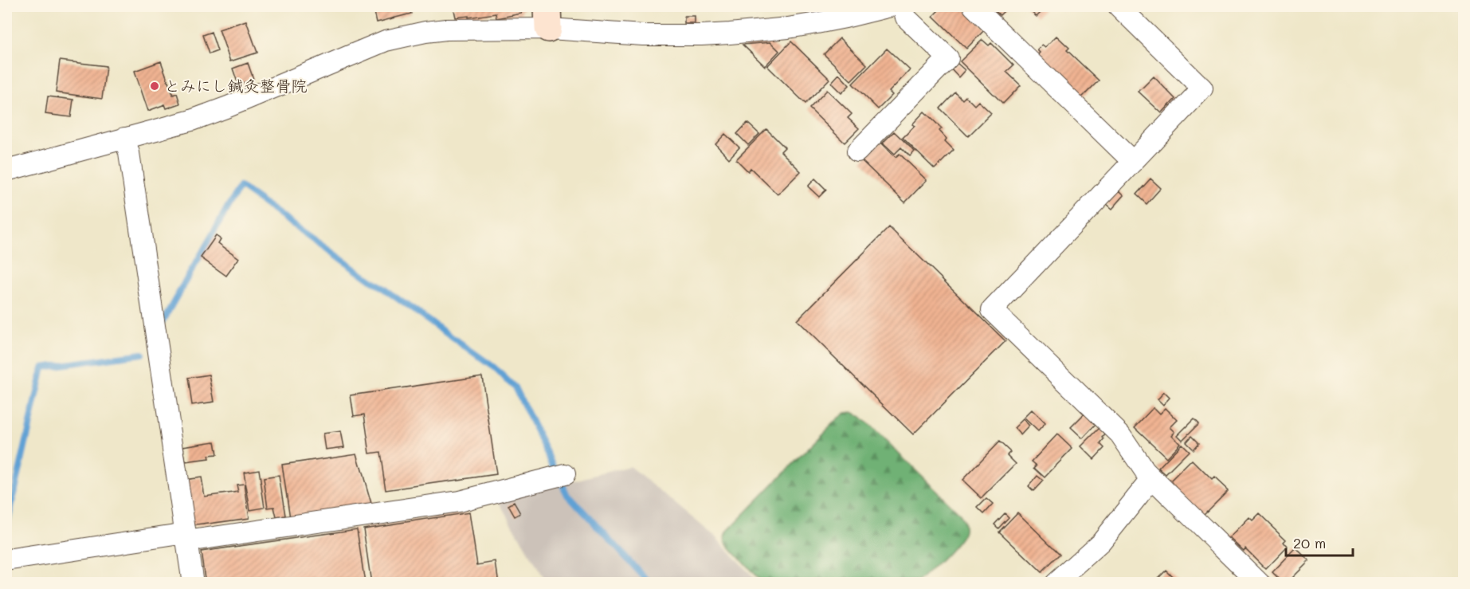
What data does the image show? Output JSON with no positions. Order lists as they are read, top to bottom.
{
  "places": ["とみにし鍼灸整骨院"],
  "scale_bar": "20 m"
}
